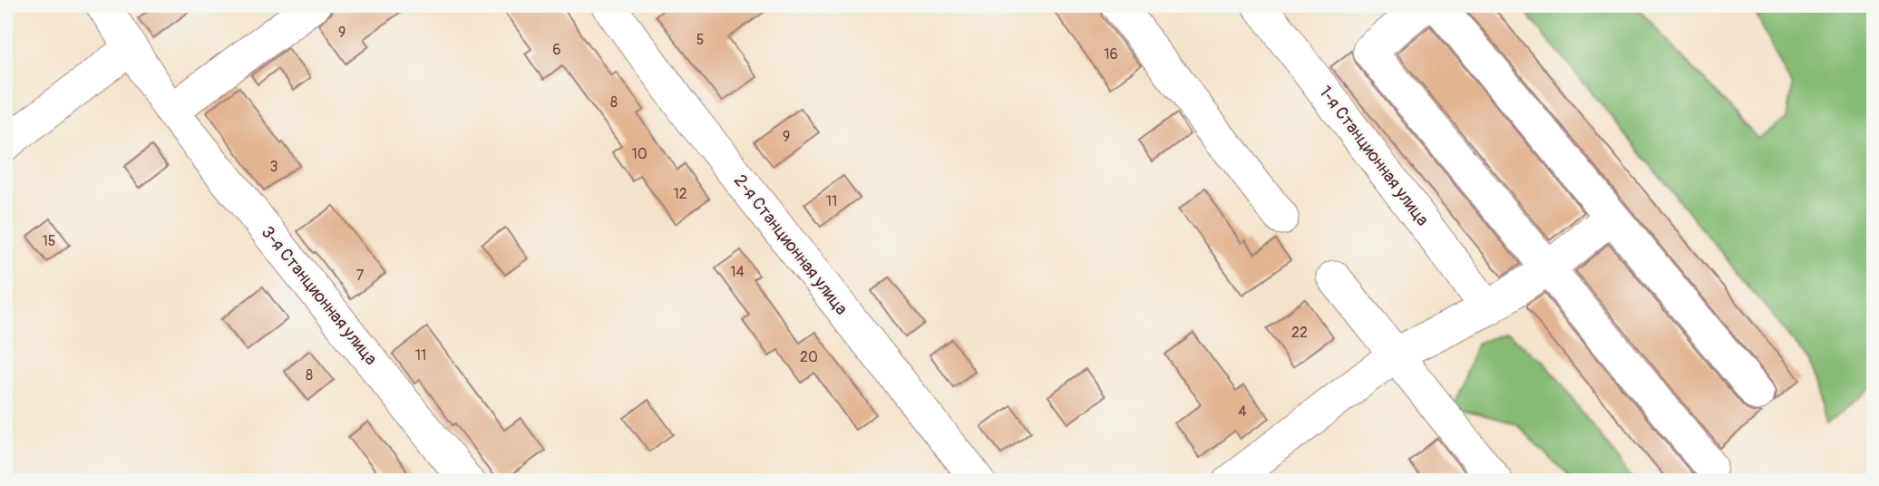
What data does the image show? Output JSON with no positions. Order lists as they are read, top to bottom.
{
  "streets": {
    "street": ["1-я Станционная улица", "2-я Станционная улица", "3-я Станционная улица"]
  },
  "house_numbers": [
    "9",
    "5",
    "6",
    "16",
    "8",
    "9",
    "10",
    "3",
    "12",
    "11",
    "15",
    "14",
    "7",
    "22",
    "11",
    "20",
    "8",
    "4"
  ]
}
